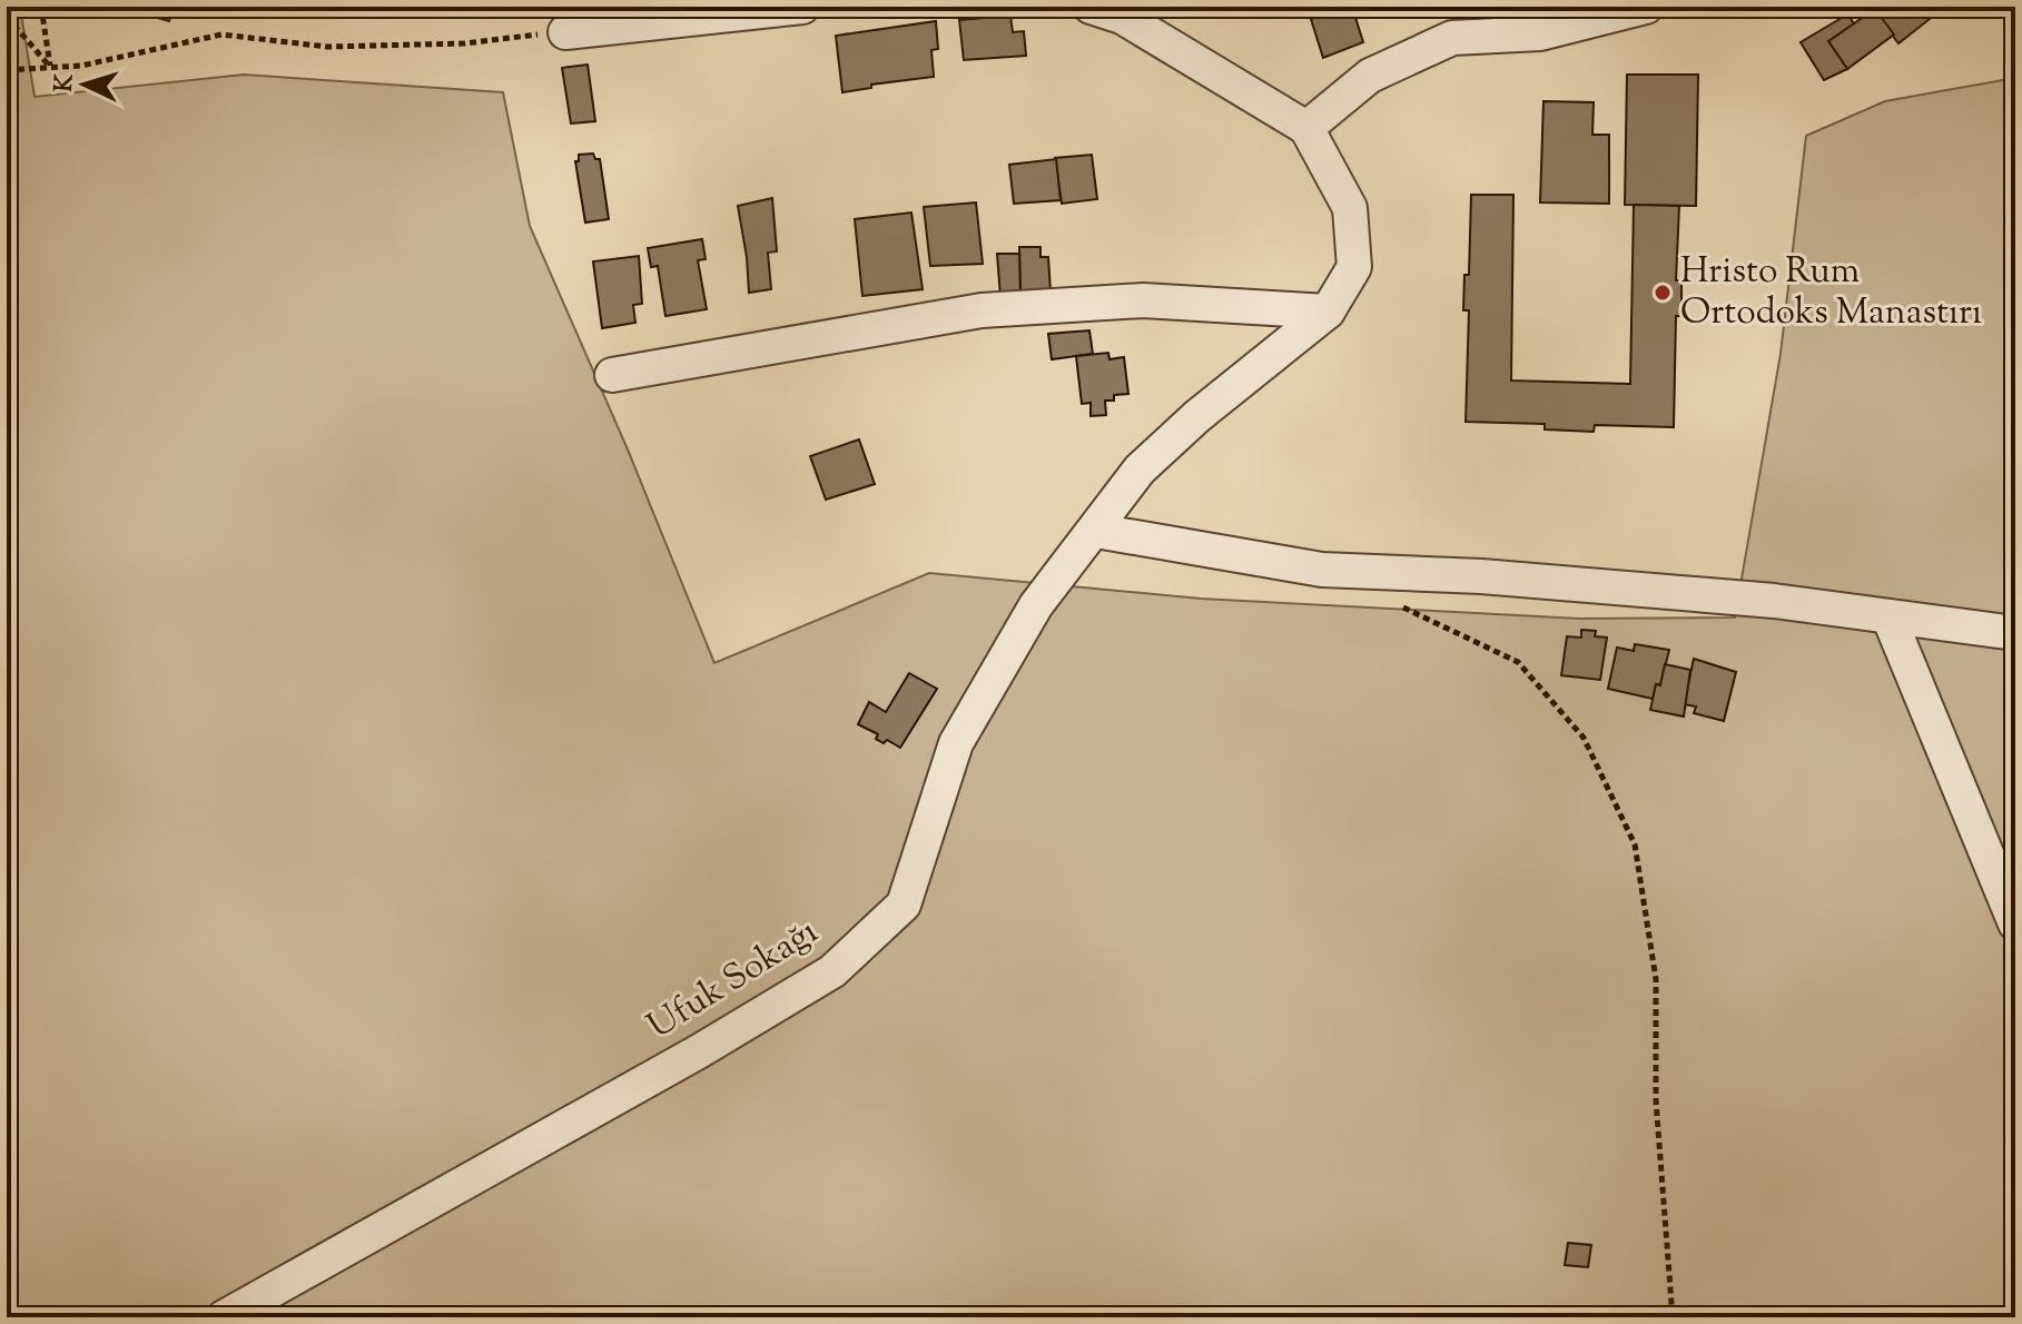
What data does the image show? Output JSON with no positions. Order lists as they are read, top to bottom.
{
  "streets": {
    "street": ["Ufuk Sokağı"]
  },
  "places": ["Hristo Rum Ortodoks Manastırı"],
  "north": "left"
}
